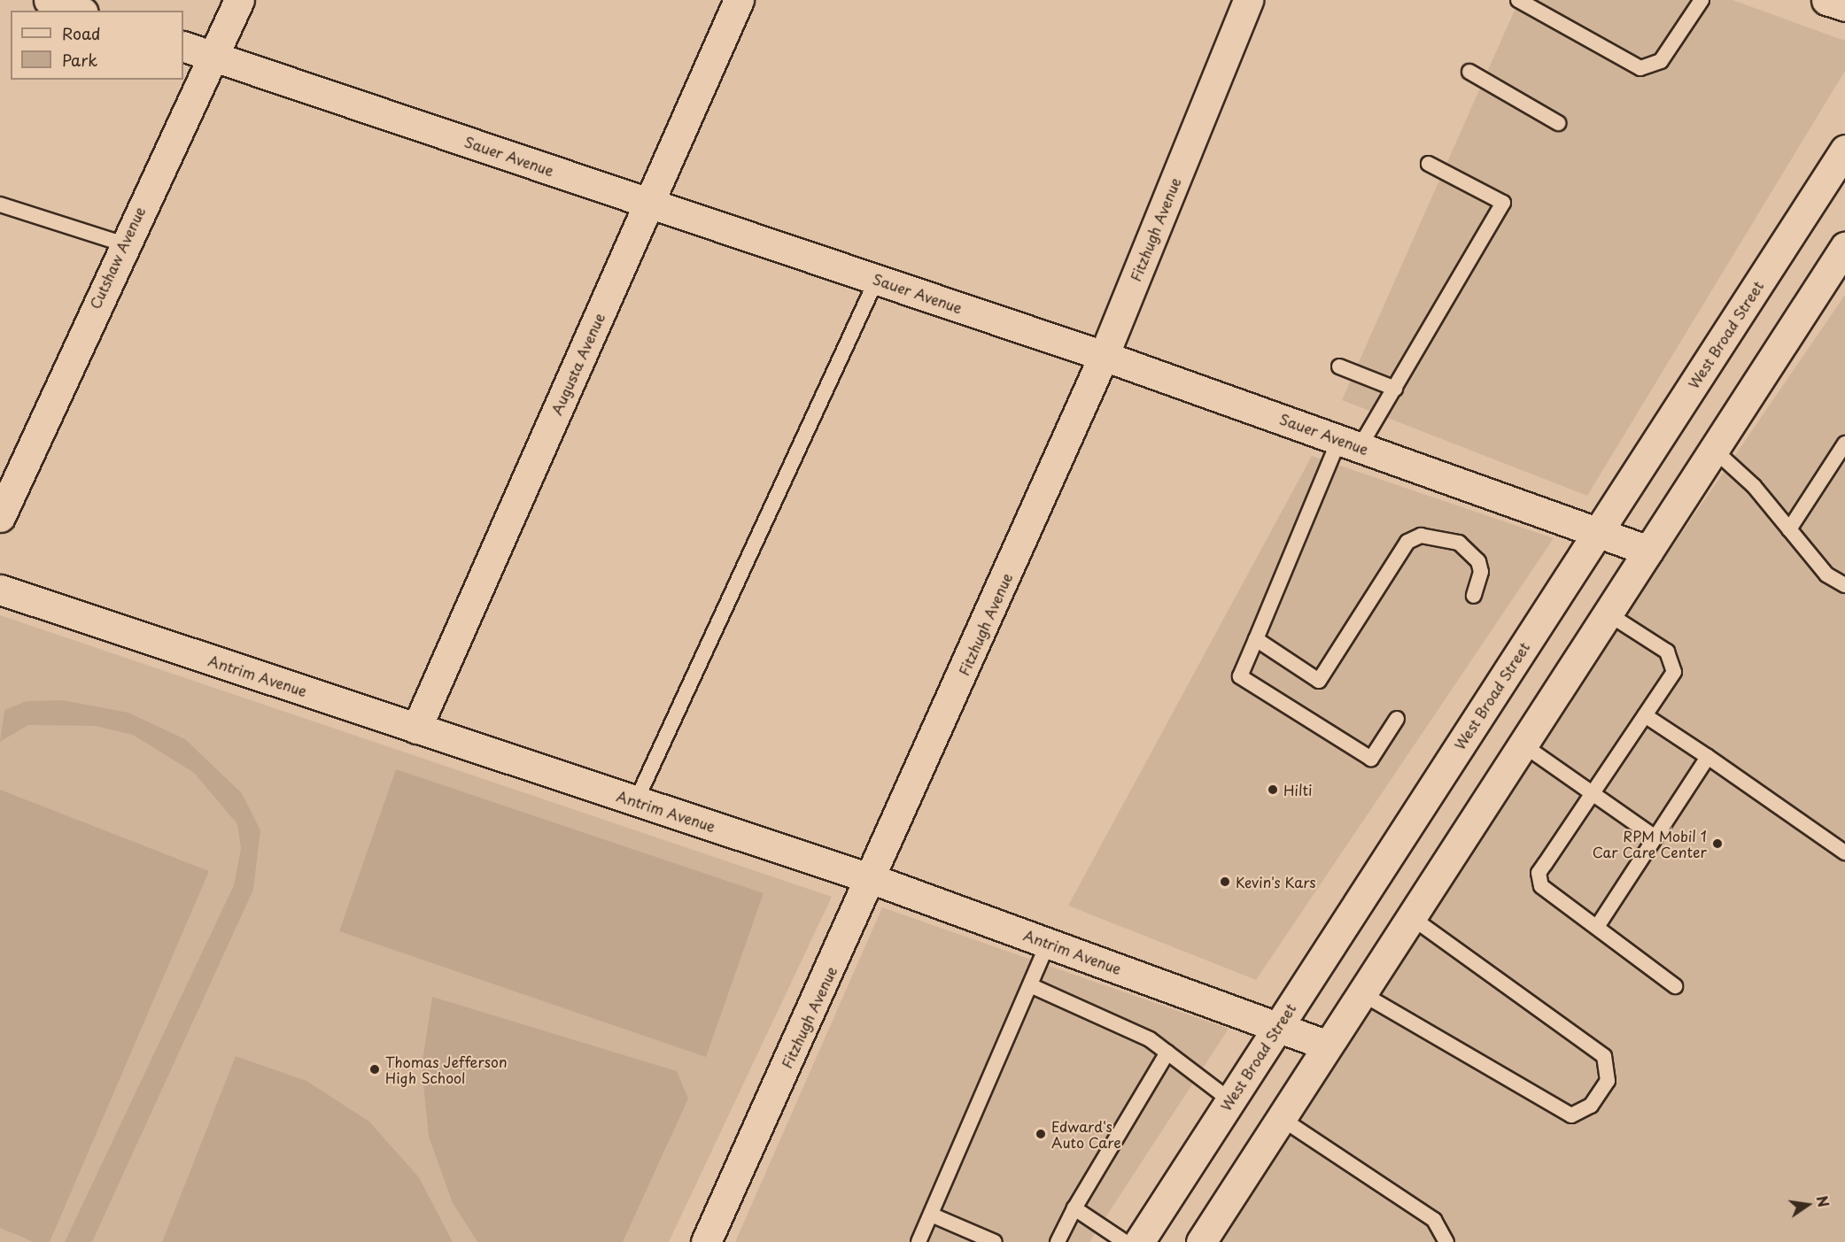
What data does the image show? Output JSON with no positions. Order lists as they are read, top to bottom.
{
  "streets": {
    "street": [
      "Sauer Avenue",
      "Fitzhugh Avenue",
      "Cutshaw Avenue",
      "West Broad Street",
      "Augusta Avenue",
      "Antrim Avenue"
    ]
  },
  "crossings": [
    ["Sauer Avenue", "Fitzhugh Avenue"],
    ["Sauer Avenue", "Cutshaw Avenue"],
    ["Sauer Avenue", "West Broad Street"],
    ["Sauer Avenue", "Augusta Avenue"],
    ["Fitzhugh Avenue", "Antrim Avenue"],
    ["West Broad Street", "Antrim Avenue"],
    ["Augusta Avenue", "Antrim Avenue"]
  ],
  "places": [
    "Hilti",
    "RPM Mobil 1 Car Care Center",
    "Kevin's Kars",
    "Thomas Jefferson High School",
    "Edward's Auto Care"
  ],
  "legend": ["Road", "Park"],
  "north": "right"
}
